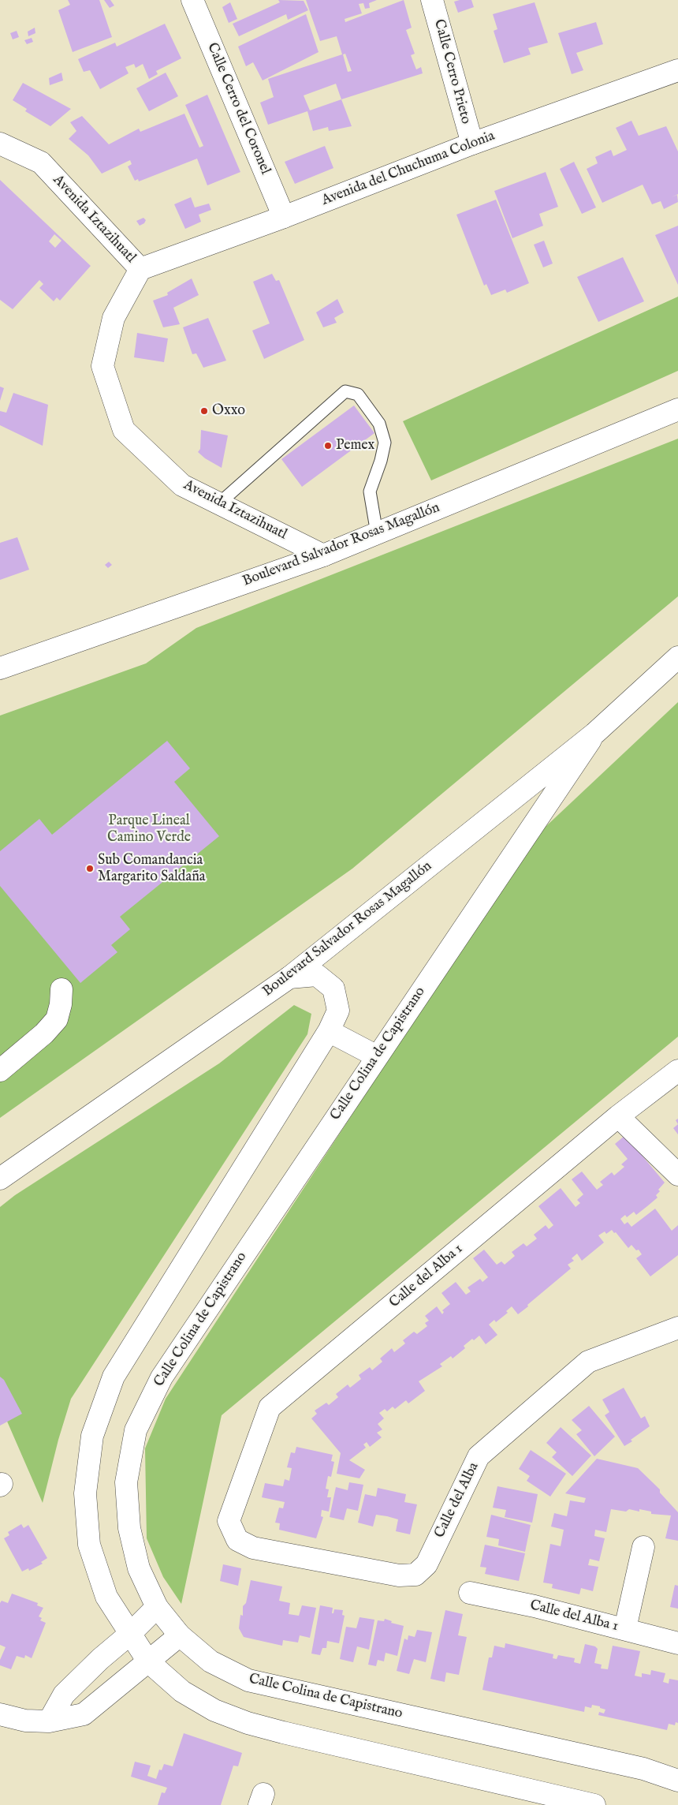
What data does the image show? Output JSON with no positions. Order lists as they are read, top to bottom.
{
  "streets": {
    "main road": [
      "Calle Cerro Prieto",
      "Calle Cerro del Coronel",
      "Avenida del Chuchuma Colonia",
      "Avenida Iztazihuatl",
      "Boulevard Salvador Rosas Magallón",
      "Calle Colina de Capistrano",
      "Calle del Alba 1",
      "Calle del Alba"
    ]
  },
  "crossings": [
    ["Calle Cerro Prieto", "Avenida del Chuchuma Colonia"],
    ["Calle Cerro del Coronel", "Avenida del Chuchuma Colonia"],
    ["Avenida del Chuchuma Colonia", "Avenida Iztazihuatl"],
    ["Avenida Iztazihuatl", "Boulevard Salvador Rosas Magallón"],
    ["Boulevard Salvador Rosas Magallón", "Calle Colina de Capistrano"],
    ["Calle del Alba 1", "Calle del Alba"]
  ],
  "parks": ["Parque Lineal Camino Verde"],
  "places": ["Oxxo", "Pemex", "Sub Comandancia Margarito Saldaña"]
}
